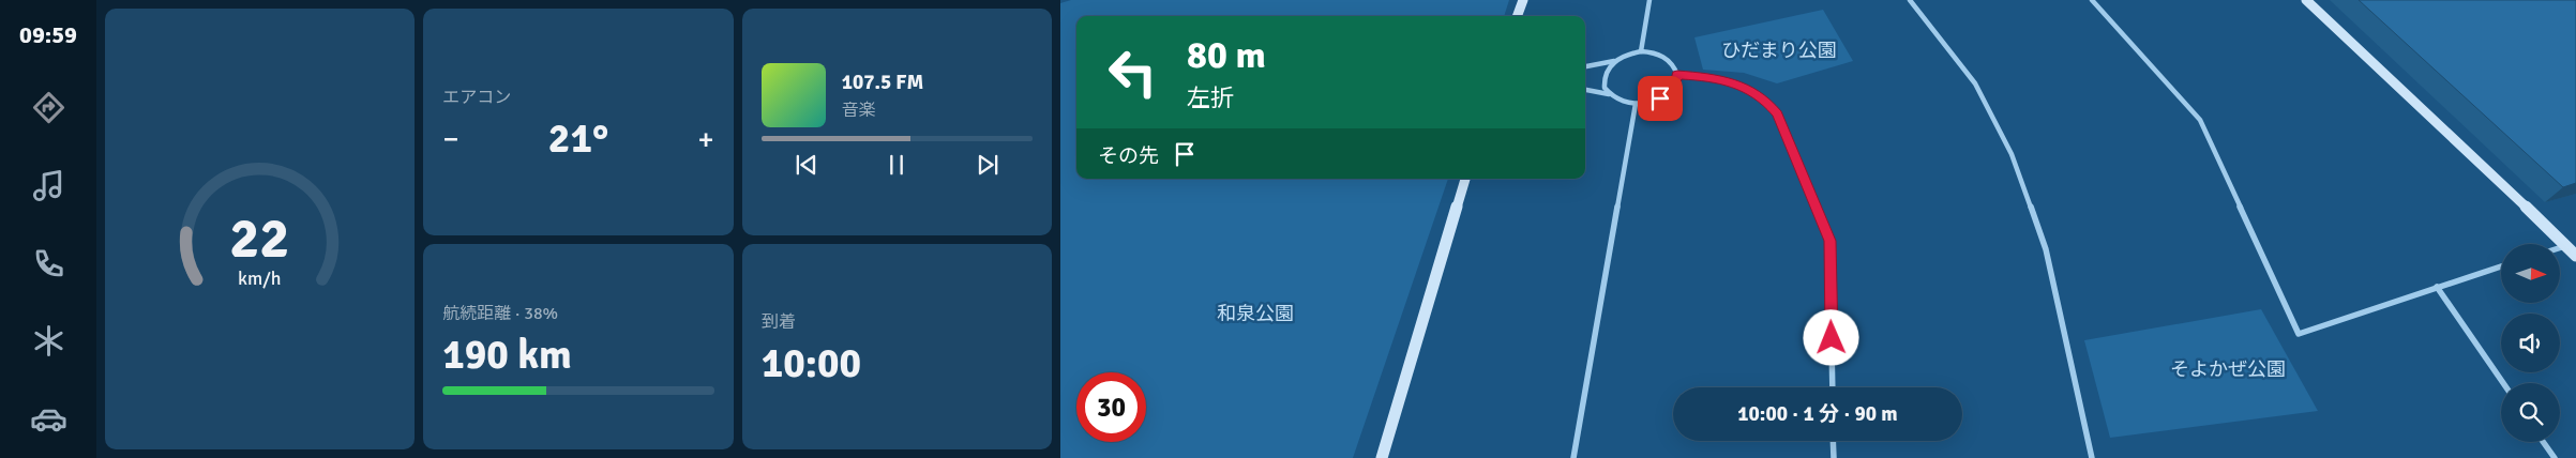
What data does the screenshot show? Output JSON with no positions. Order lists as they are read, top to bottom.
{
  "parks": ["ひだまり公園", "和泉公園", "そよかぜ公園"],
  "north": "right",
  "page": {
    "tabs": "09:59",
    "tile": [
      "エアコン",
      ["航続距離 · 38%", "190 km"],
      ["到着", "10:00"]
    ],
    "turn": ["80 m", "左折"],
    "song": ["107.5 FM", "音楽"],
    "heat": ["−", "21°", "+"],
    "then": "その先",
    "limit": "30",
    "trip": "10:00 · 1 分 · 90 m",
    "gauge": ["22", "km/h"]
  }
}
